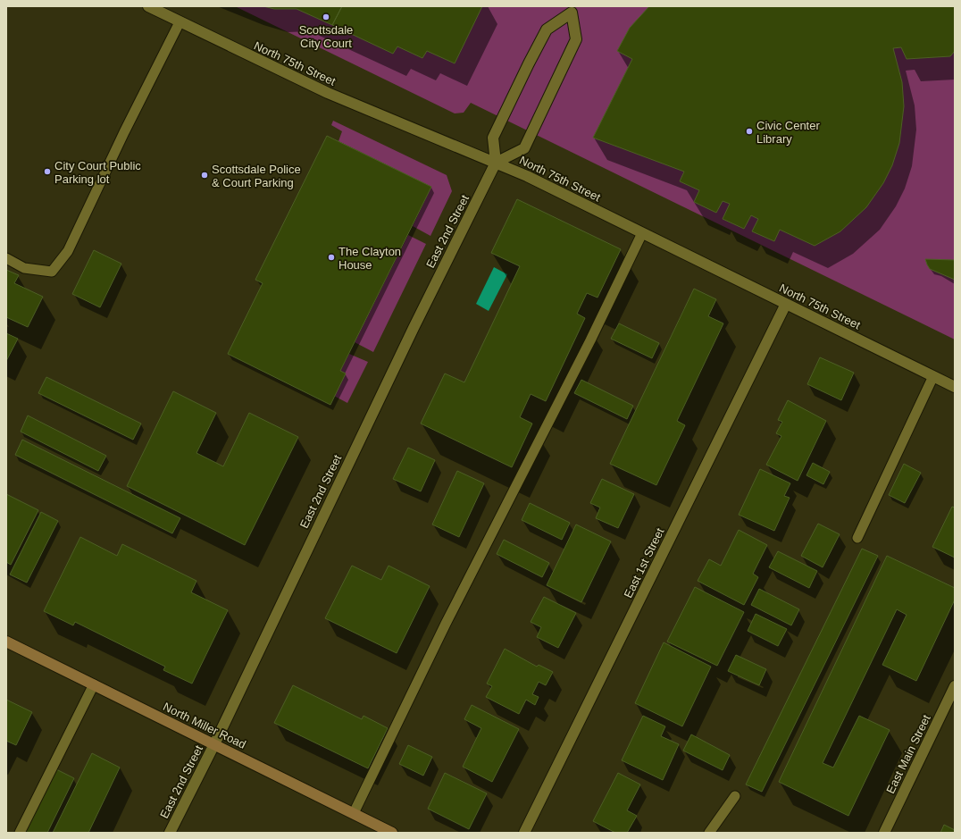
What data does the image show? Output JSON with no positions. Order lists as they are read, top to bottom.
{
  "streets": {
    "street": [
      "North 75th Street",
      "East 2nd Street",
      "East 1st Street",
      "North Miller Road",
      "East Main Street"
    ]
  },
  "crossings": [
    ["North 75th Street", "East 2nd Street"],
    ["North 75th Street", "East 1st Street"],
    ["East 2nd Street", "North Miller Road"]
  ],
  "places": [
    "Scottsdale City Court",
    "Civic Center Library",
    "City Court Public Parking lot",
    "Scottsdale Police & Court Parking",
    "The Clayton House"
  ]
}
